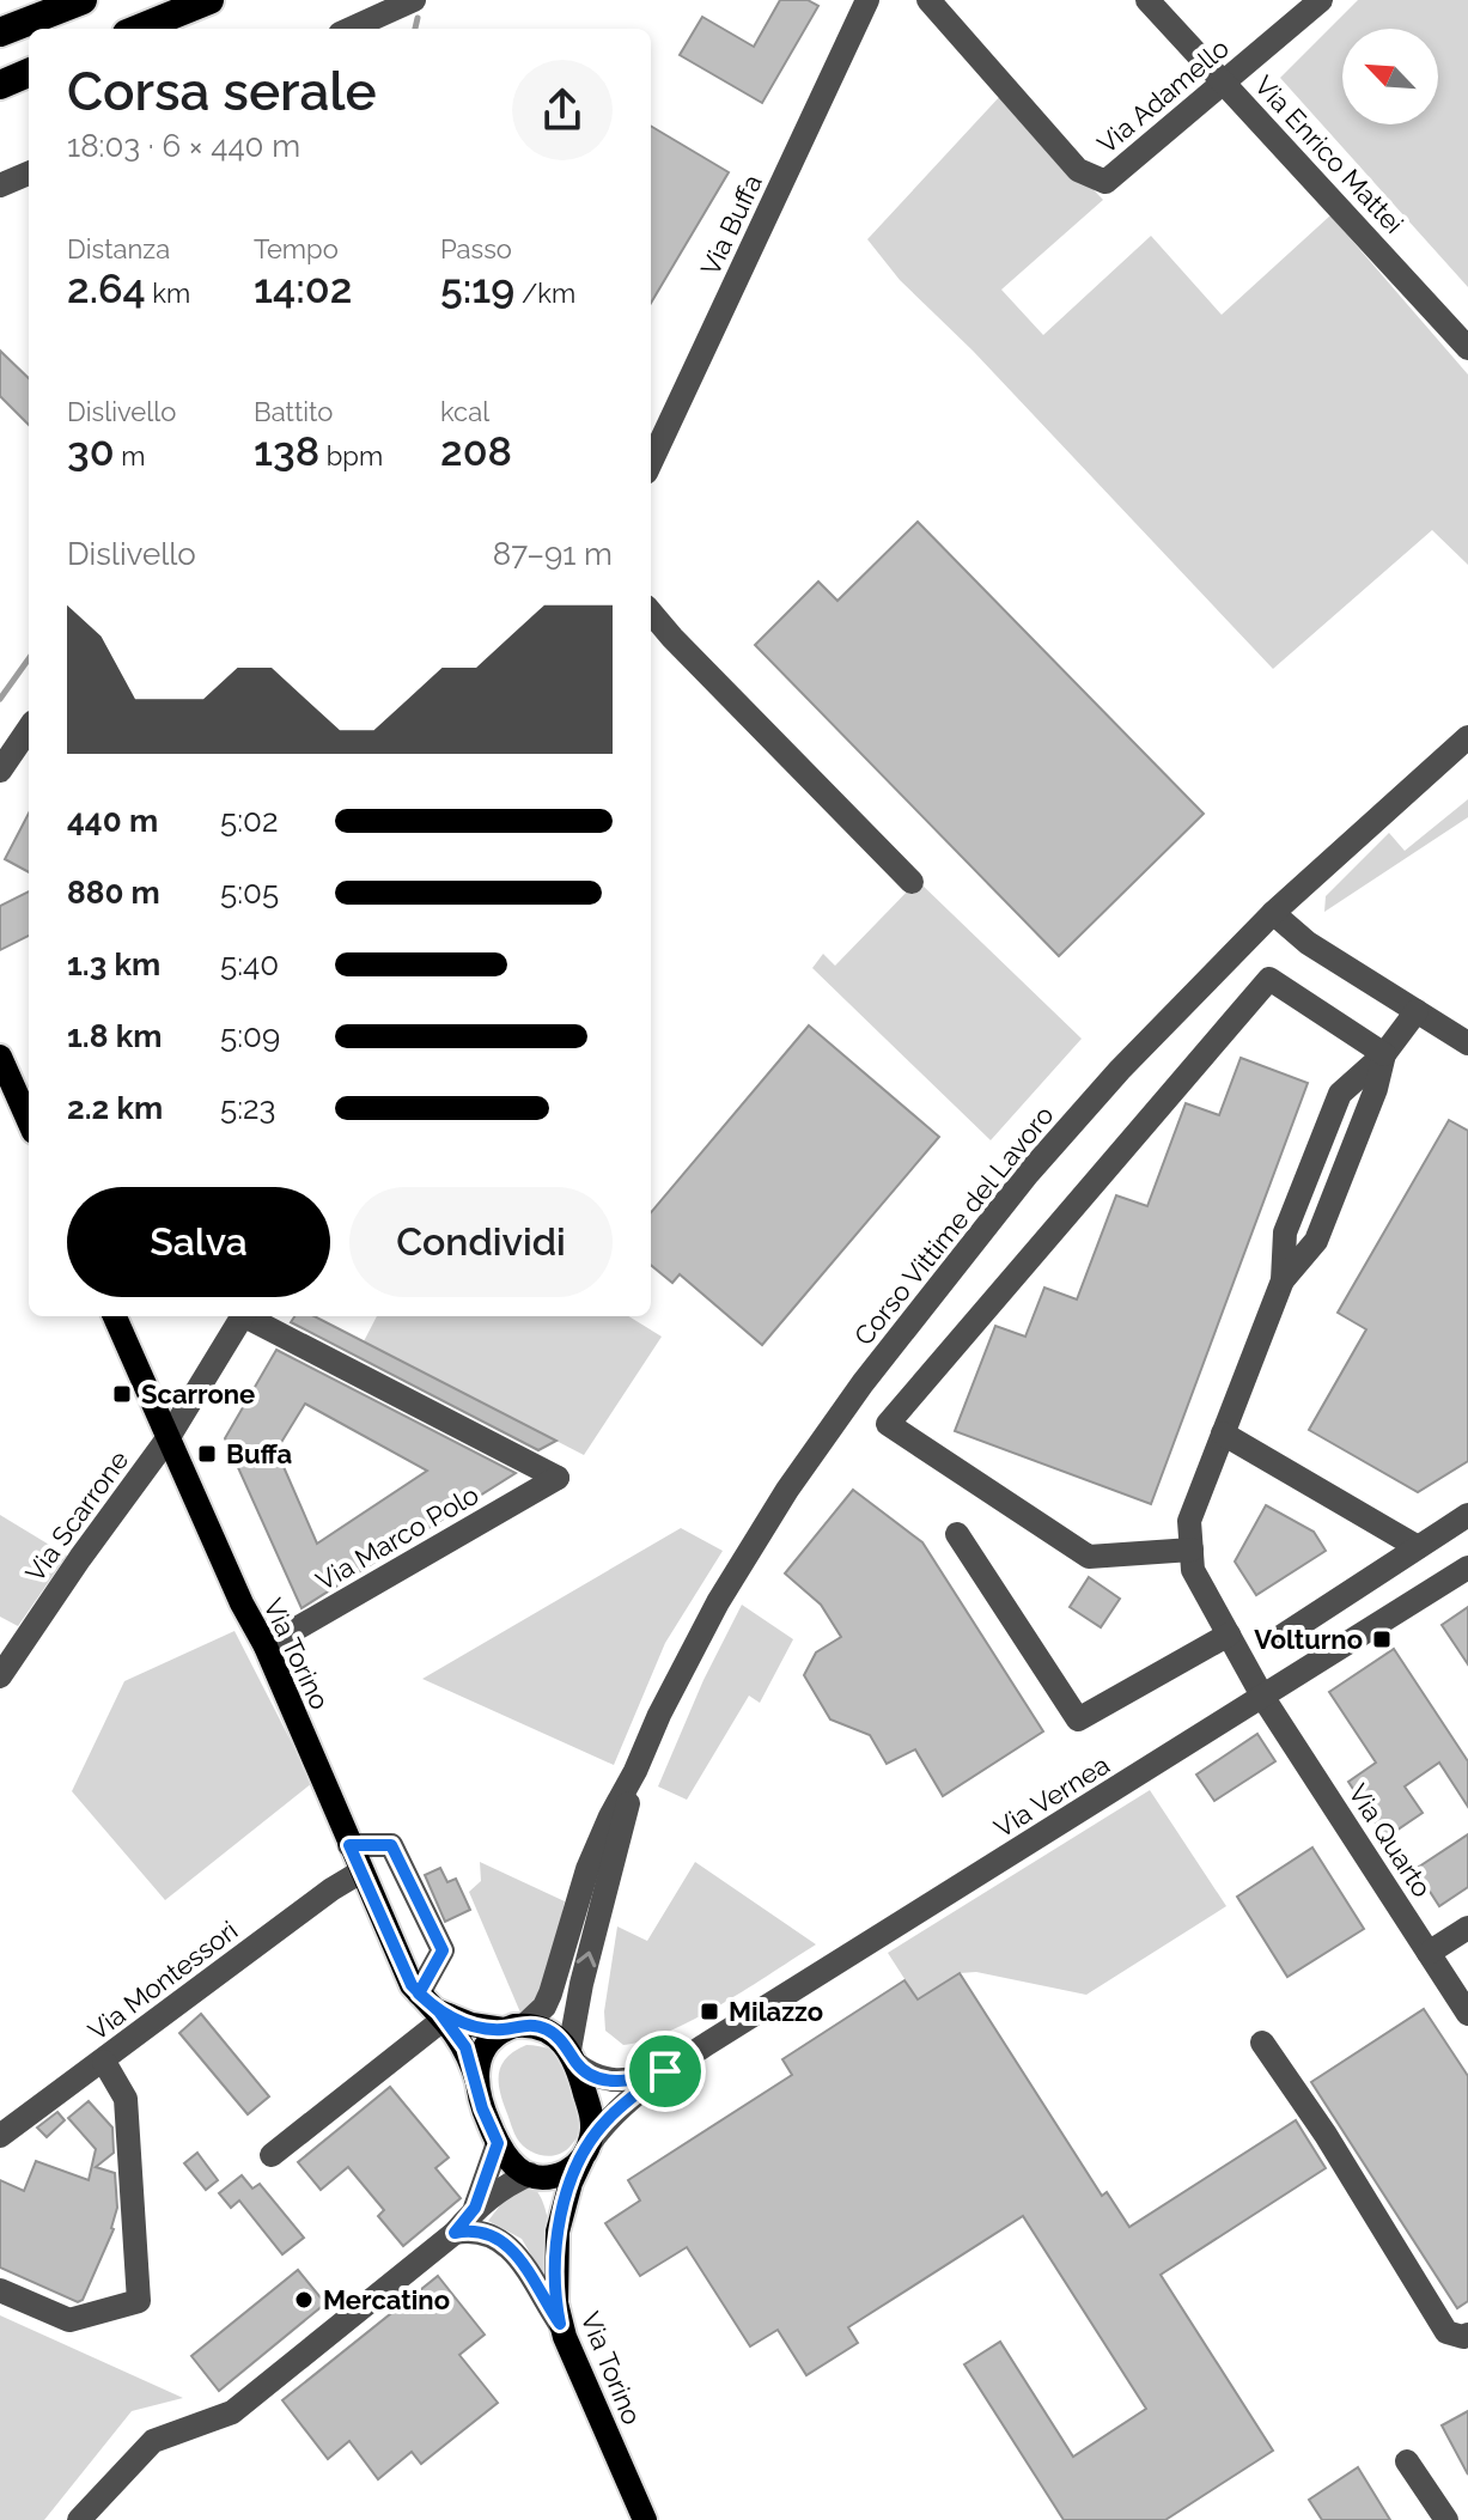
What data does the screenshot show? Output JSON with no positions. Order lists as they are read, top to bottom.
{
  "streets": {
    "main road": ["Via Torino"],
    "street": [
      "Via Adamello",
      "Via Enrico Mattei",
      "Via Buffa",
      "Corso Vittime del Lavoro",
      "Via Scarrone",
      "Via Marco Polo",
      "Via Vernea",
      "Via Quarto",
      "Via Montessori"
    ]
  },
  "crossings": [
    ["Via Adamello", "Via Enrico Mattei"],
    ["Via Scarrone", "Via Torino"],
    ["Via Marco Polo", "Via Torino"],
    ["Via Torino", "Via Montessori"],
    ["Via Vernea", "Via Quarto"]
  ],
  "places": {
    "transit": [
      "Scarrone",
      "Buffa",
      "Volturno",
      "Milazzo"
    ],
    "other": ["Mercatino"]
  },
  "north": "top left",
  "page": {
    "heading": ["Corsa serale", "18:03 · 6 × 440 m"],
    "stats": [
      ["Distanza", "2.64 km"],
      ["Tempo", "14:02"],
      ["Passo", "5:19 /km"],
      ["Dislivello", "30 m"],
      ["Battito", "138 bpm"],
      ["kcal", "208"]
    ],
    "chart": ["Dislivello", "87–91 m"],
    "list": [
      {
        "name": "440 m",
        "note": "5:02"
      },
      {
        "name": "880 m",
        "note": "5:05"
      },
      {
        "name": "1.3 km",
        "note": "5:40"
      },
      {
        "name": "1.8 km",
        "note": "5:09"
      },
      {
        "name": "2.2 km",
        "note": "5:23"
      }
    ],
    "buttons": ["Salva", "Condividi"]
  }
}
